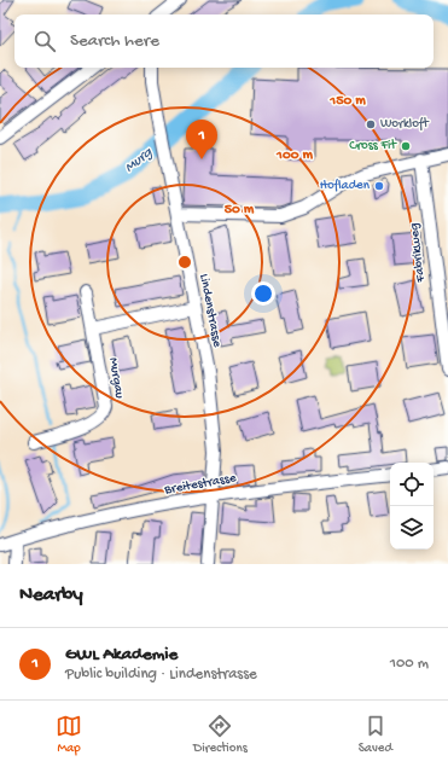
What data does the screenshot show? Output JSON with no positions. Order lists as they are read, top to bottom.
{
  "streets": {
    "street": [
      "Fabrikweg",
      "Lindenstrasse",
      "Murgau",
      "Breitestrasse"
    ]
  },
  "crossings": [
    ["Lindenstrasse", "Breitestrasse"]
  ],
  "water": ["Murg"],
  "places": ["Workloft", "Cross Fit", "Hofladen"],
  "page": {
    "search": "Search here",
    "pins": "1",
    "heading": "Nearby",
    "list": [
      {
        "mark": "1",
        "name": "GWL Akademie",
        "note": "Public building · Lindenstrasse",
        "value": "100 m"
      }
    ],
    "nav": ["Map", "Directions", "Saved"]
  },
  "rings": ["150 m", "100 m", "50 m"]
}
